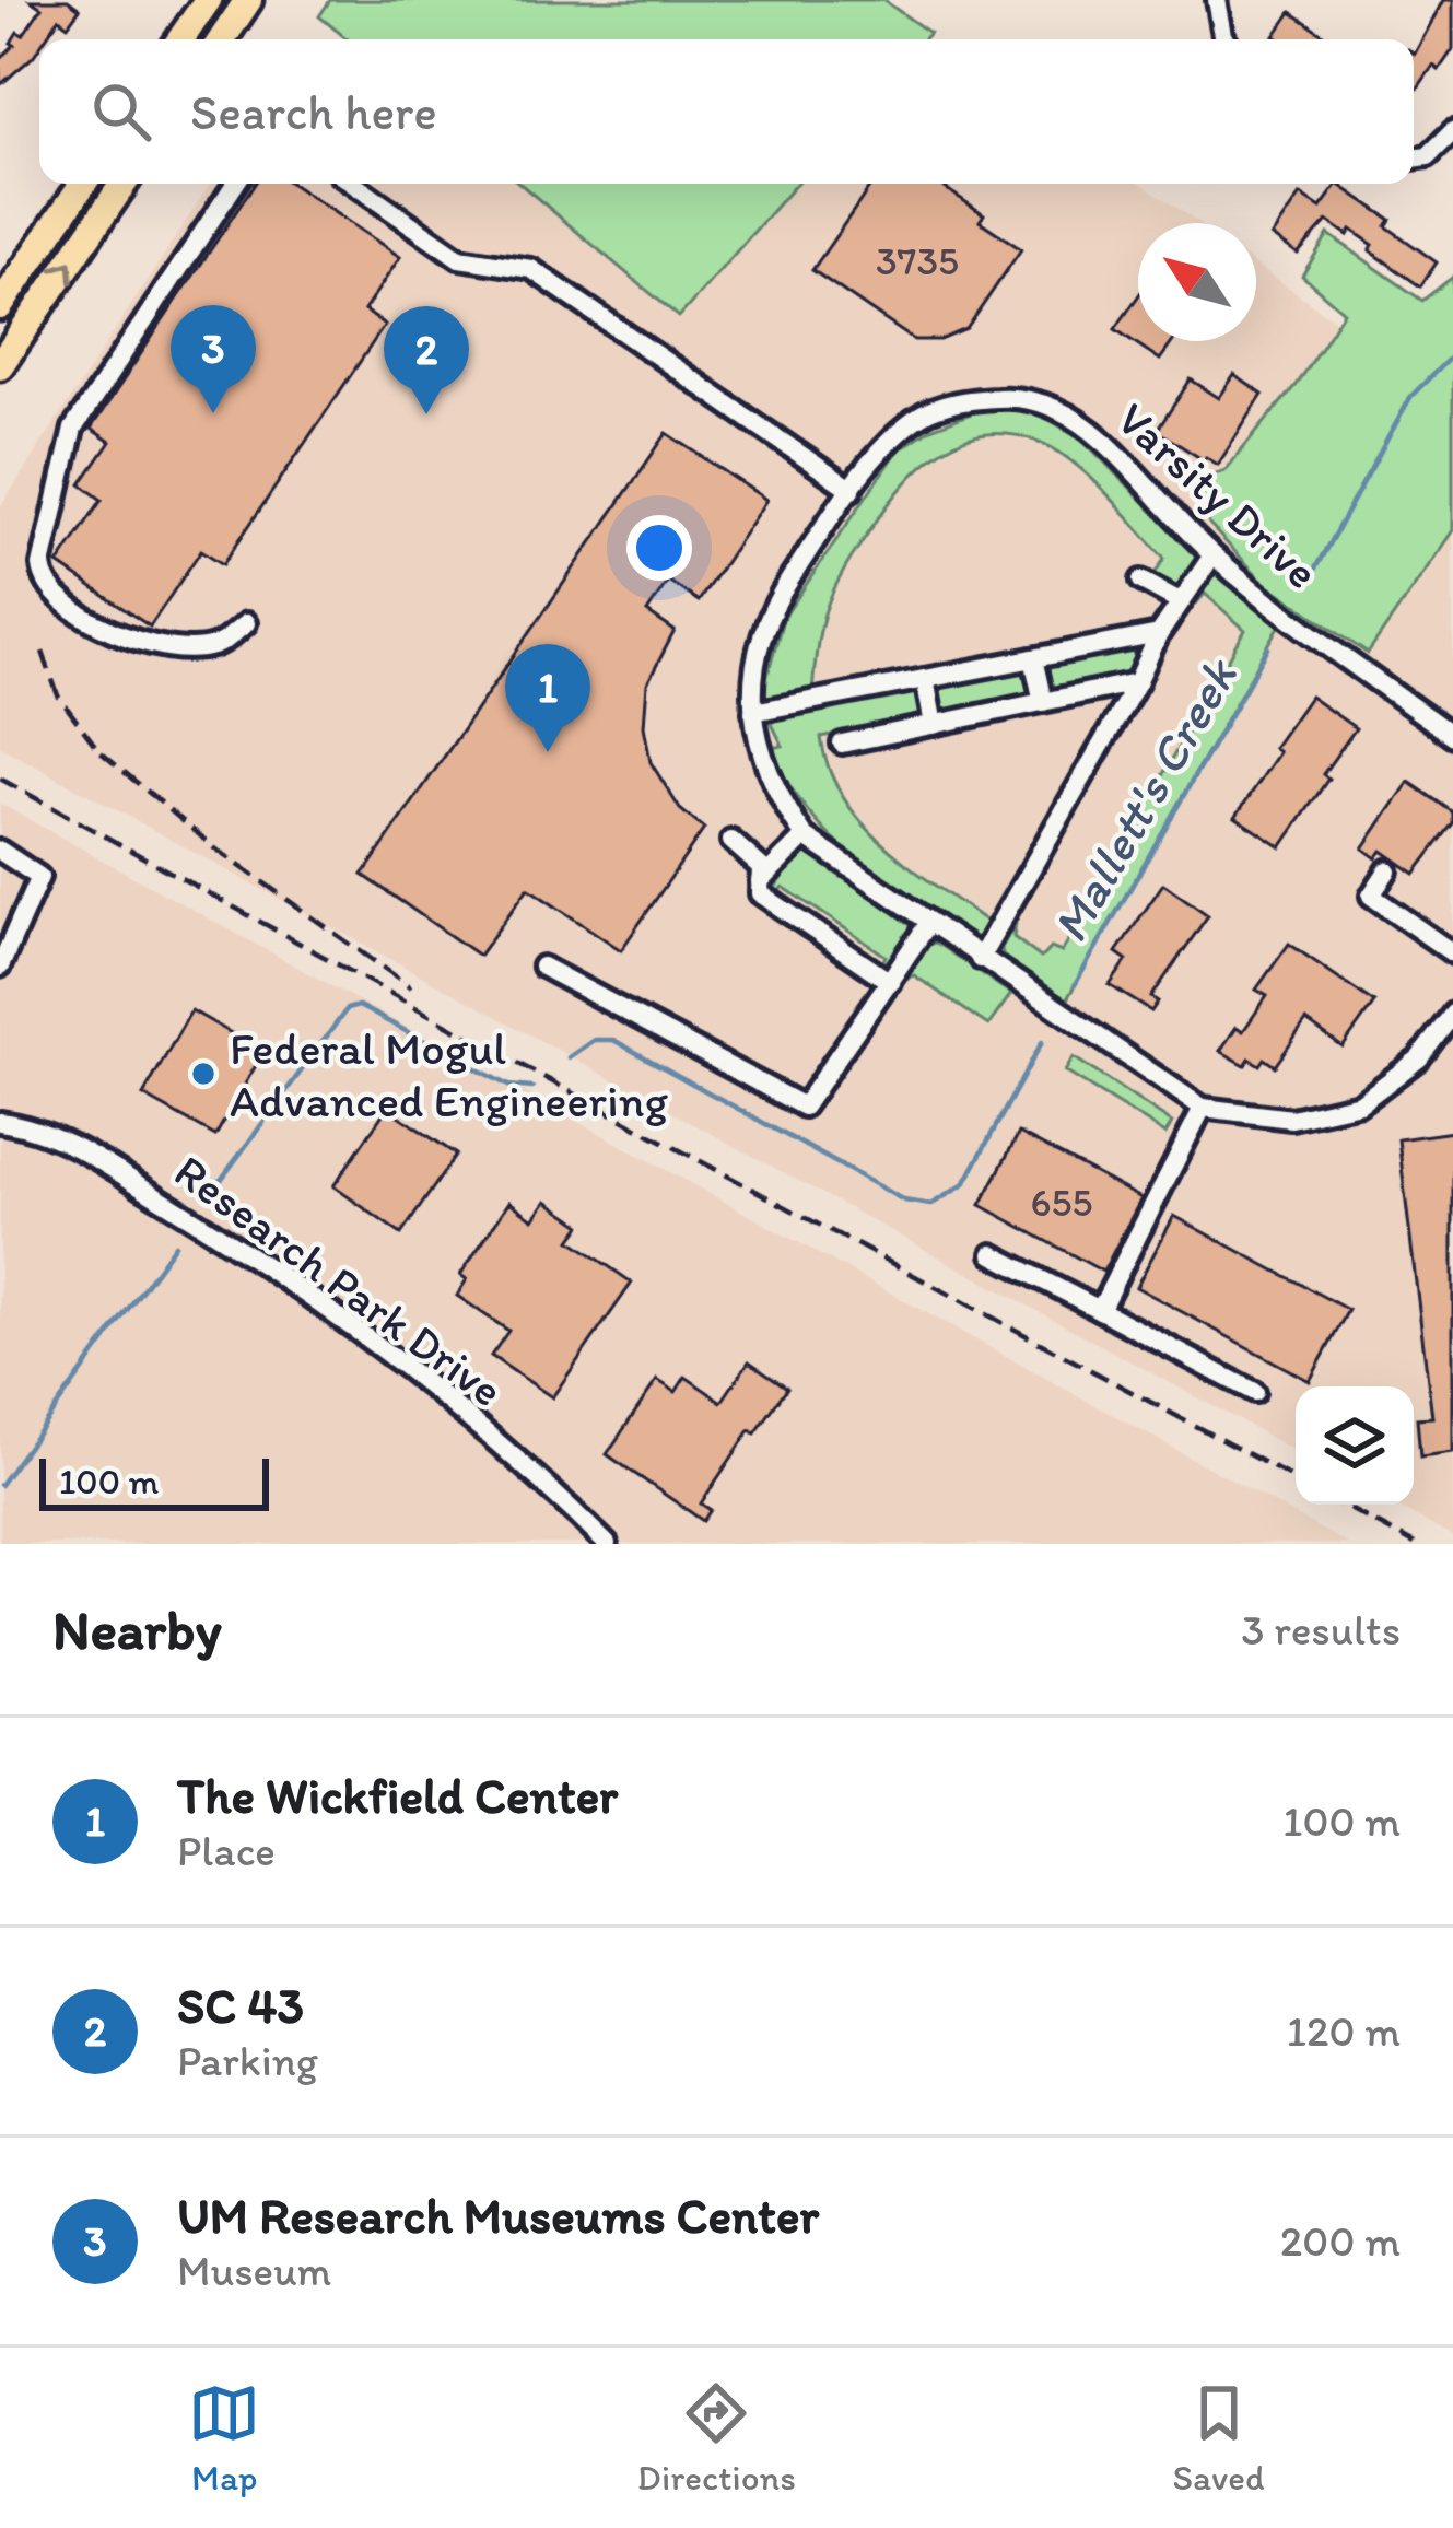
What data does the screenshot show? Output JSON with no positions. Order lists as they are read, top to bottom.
{
  "streets": {
    "street": ["Varsity Drive", "Research Park Drive"]
  },
  "water": ["Mallett's Creek"],
  "places": ["Federal Mogul Advanced Engineering"],
  "house_numbers": ["3735", "655"],
  "scale_bar": "100 m",
  "north": "top left",
  "page": {
    "search": "Search here",
    "pins": ["3", "2", "1"],
    "scale": "100 m",
    "heading": ["Nearby", "3 results"],
    "list": [
      {
        "mark": "1",
        "name": "The Wickfield Center",
        "note": "Place",
        "value": "100 m"
      },
      {
        "mark": "2",
        "name": "SC 43",
        "note": "Parking",
        "value": "120 m"
      },
      {
        "mark": "3",
        "name": "UM Research Museums Center",
        "note": "Museum",
        "value": "200 m"
      }
    ],
    "nav": ["Map", "Directions", "Saved"]
  }
}
